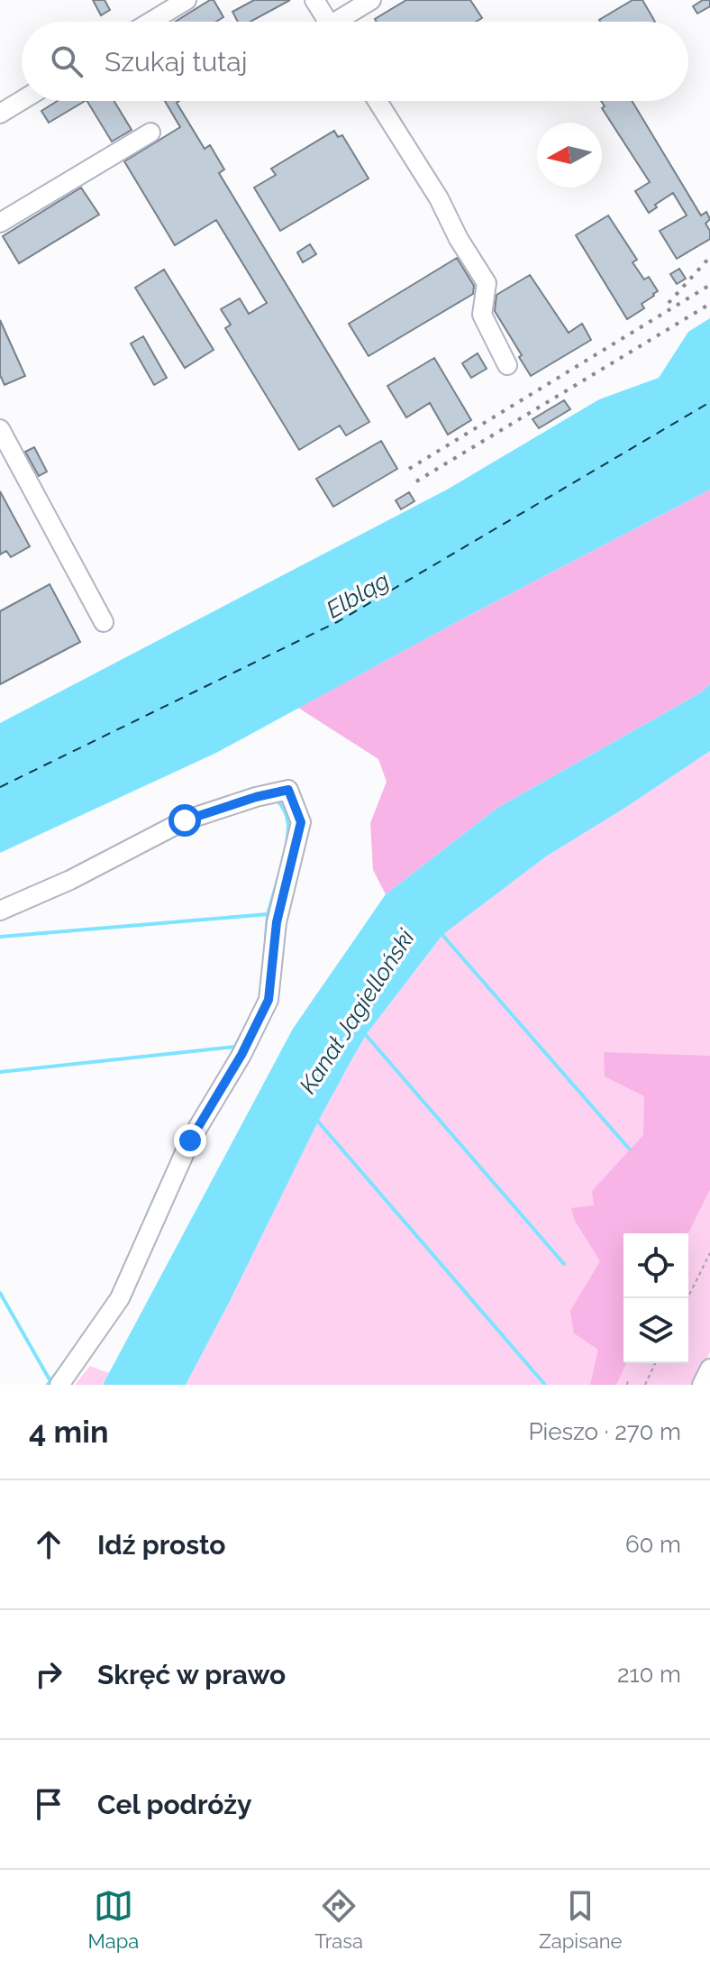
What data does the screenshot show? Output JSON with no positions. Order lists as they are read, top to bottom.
{
  "water": ["Elbląg", "Kanał Jagielloński"],
  "north": "left",
  "page": {
    "search": "Szukaj tutaj",
    "heading": ["4 min", "Pieszo · 270 m"],
    "list": [
      ["Idź prosto", "60 m"],
      ["Skręć w prawo", "210 m"],
      "Cel podróży"
    ],
    "nav": ["Mapa", "Trasa", "Zapisane"]
  }
}
